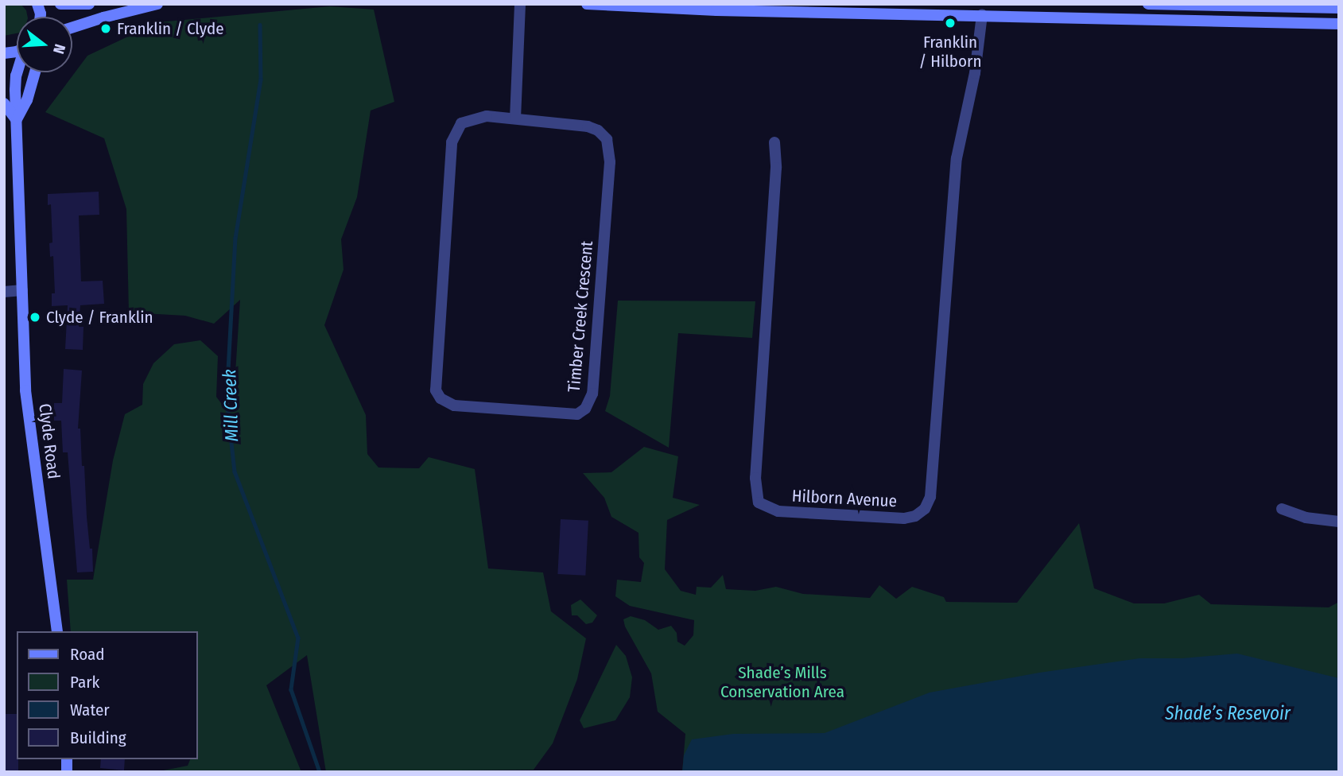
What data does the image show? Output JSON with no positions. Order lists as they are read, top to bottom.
{
  "streets": {
    "main road": ["Clyde Road"],
    "street": ["Timber Creek Crescent", "Hilborn Avenue"]
  },
  "water": ["Mill Creek", "Shade’s Resevoir"],
  "parks": ["Shade’s Mills Conservation Area"],
  "places": ["Franklin / Hilborn", "Franklin / Clyde", "Clyde / Franklin"],
  "legend": [
    "Road",
    "Park",
    "Water",
    "Building"
  ],
  "north": "right"
}
